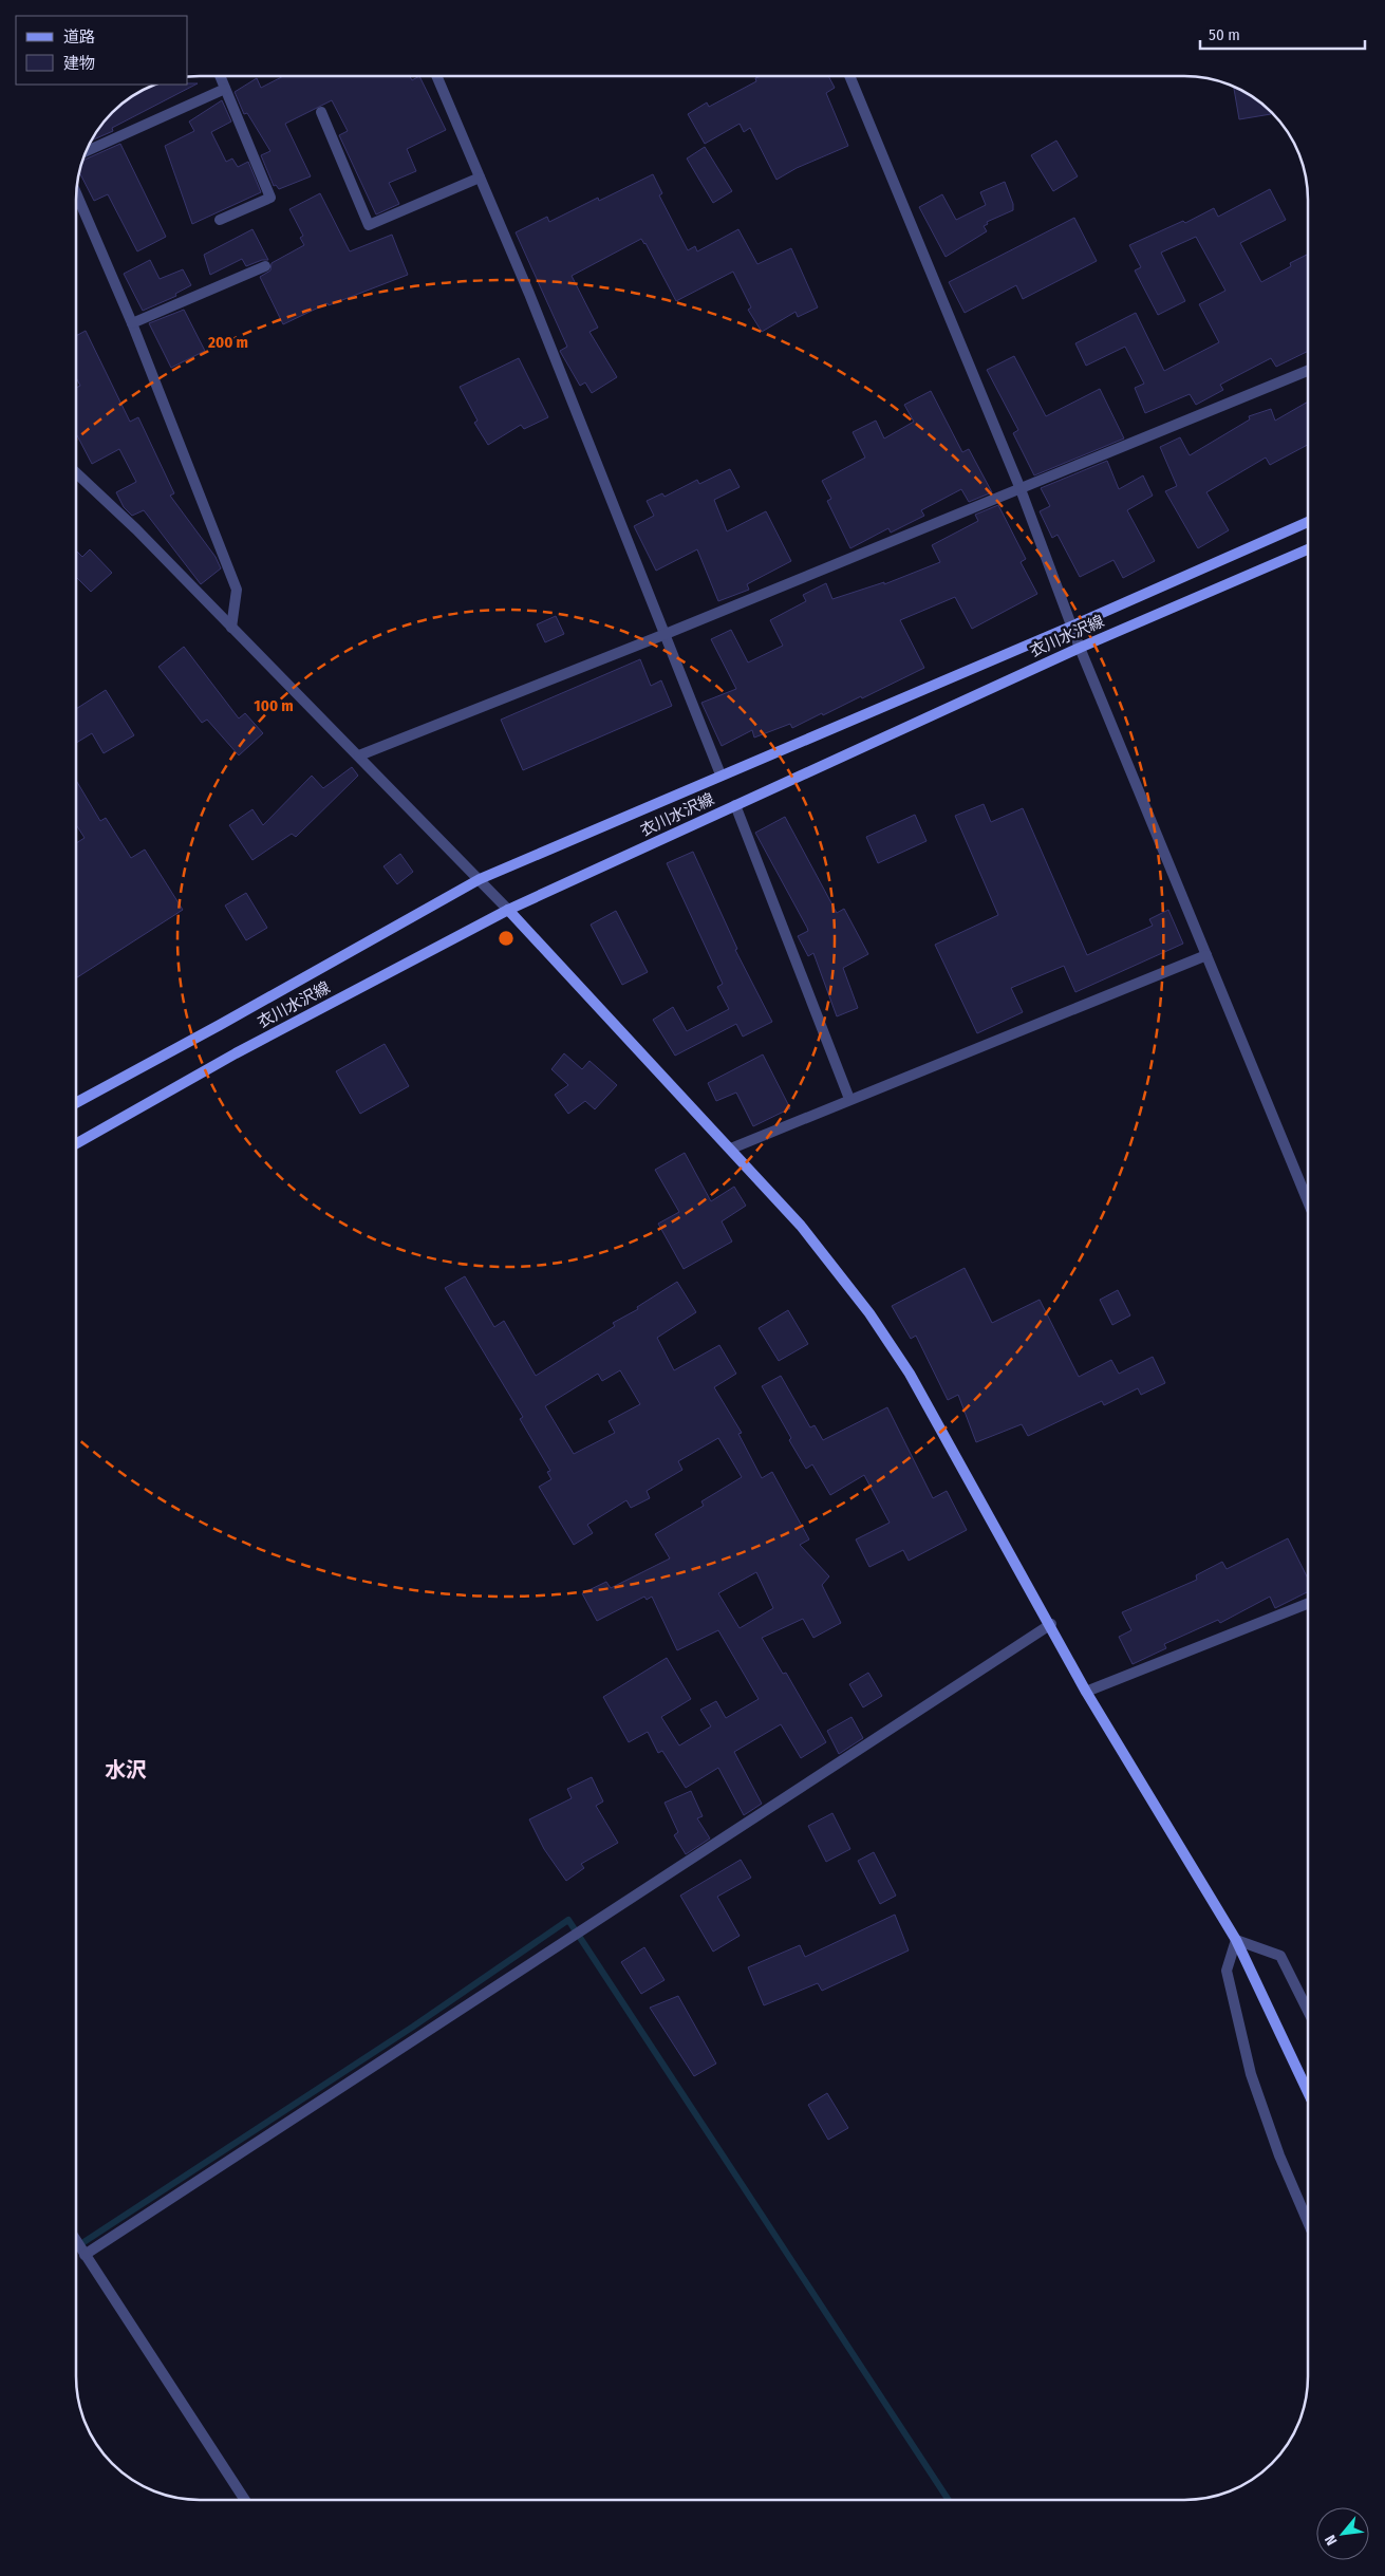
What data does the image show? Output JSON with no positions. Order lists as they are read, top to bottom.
{
  "streets": {
    "main road": ["衣川水沢線"]
  },
  "districts": ["水沢"],
  "legend": ["道路", "建物"],
  "scale_bar": "50 m",
  "north": "bottom left",
  "rings": ["200 m", "100 m"]
}
